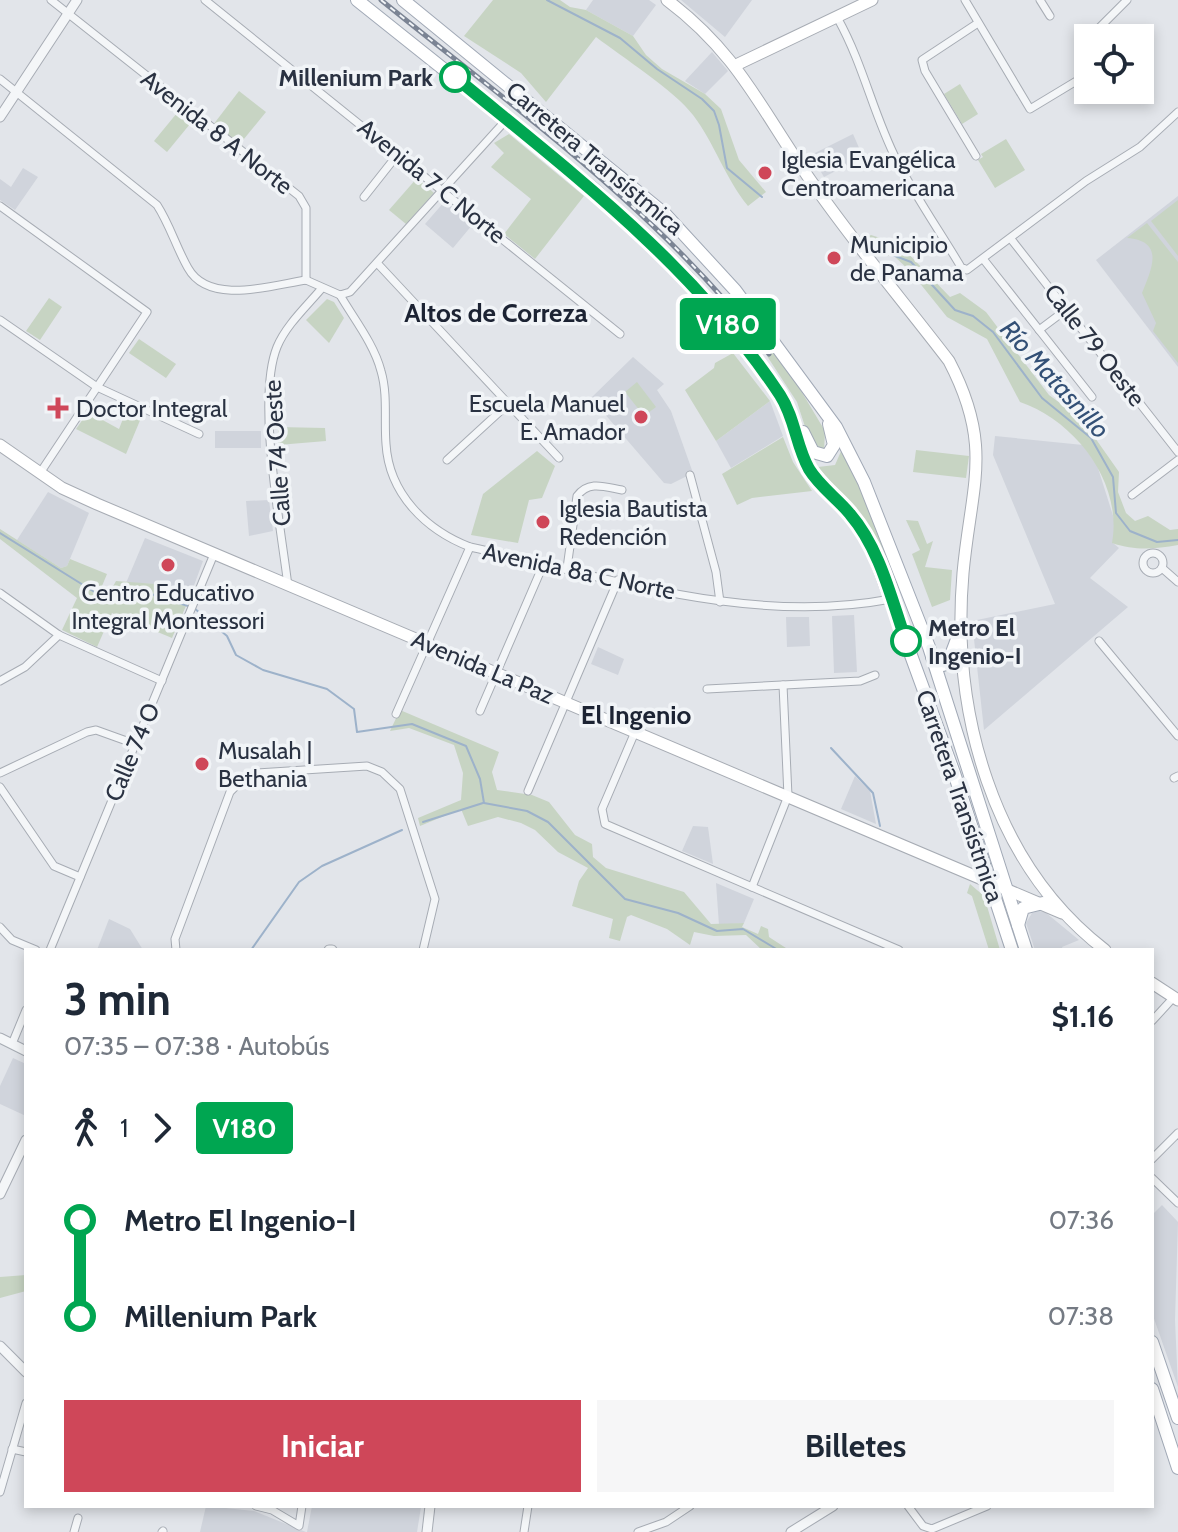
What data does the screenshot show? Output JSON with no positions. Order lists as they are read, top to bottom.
{
  "streets": {
    "main road": ["Carretera Transístmica", "Avenida La Paz"],
    "street": [
      "Avenida 8 A Norte",
      "Avenida 7 C Norte",
      "Calle 79 Oeste",
      "Calle 74 Oeste",
      "Avenida 8a C Norte",
      "Calle 74 O"
    ]
  },
  "crossings": [
    ["Carretera Transístmica", "Avenida 8a C Norte"],
    ["Carretera Transístmica", "Avenida La Paz"],
    ["Calle 74 Oeste", "Avenida La Paz"],
    ["Avenida La Paz", "Calle 74 O"]
  ],
  "districts": ["Altos de Correza", "El Ingenio"],
  "water": ["Río Matasnillo"],
  "places": {
    "other": [
      "Millenium Park",
      "Iglesia Evangélica Centroamericana",
      "Municipio de Panama",
      "Escuela Manuel E. Amador",
      "Iglesia Bautista Redención",
      "Centro Educativo Integral Montessori",
      "Metro El Ingenio-I",
      "Musalah | Bethania"
    ],
    "health": ["Doctor Integral"]
  },
  "lines": ["bus line V180"],
  "page": {
    "on_map": "V180",
    "heading": ["3 min", "07:35 – 07:38 · Autobús", "$1.16"],
    "legs": ["1", "V180"],
    "list": [
      {
        "name": "Metro El Ingenio-I",
        "value": "07:36"
      },
      {
        "name": "Millenium Park",
        "value": "07:38"
      }
    ],
    "buttons": ["Iniciar", "Billetes"]
  }
}
